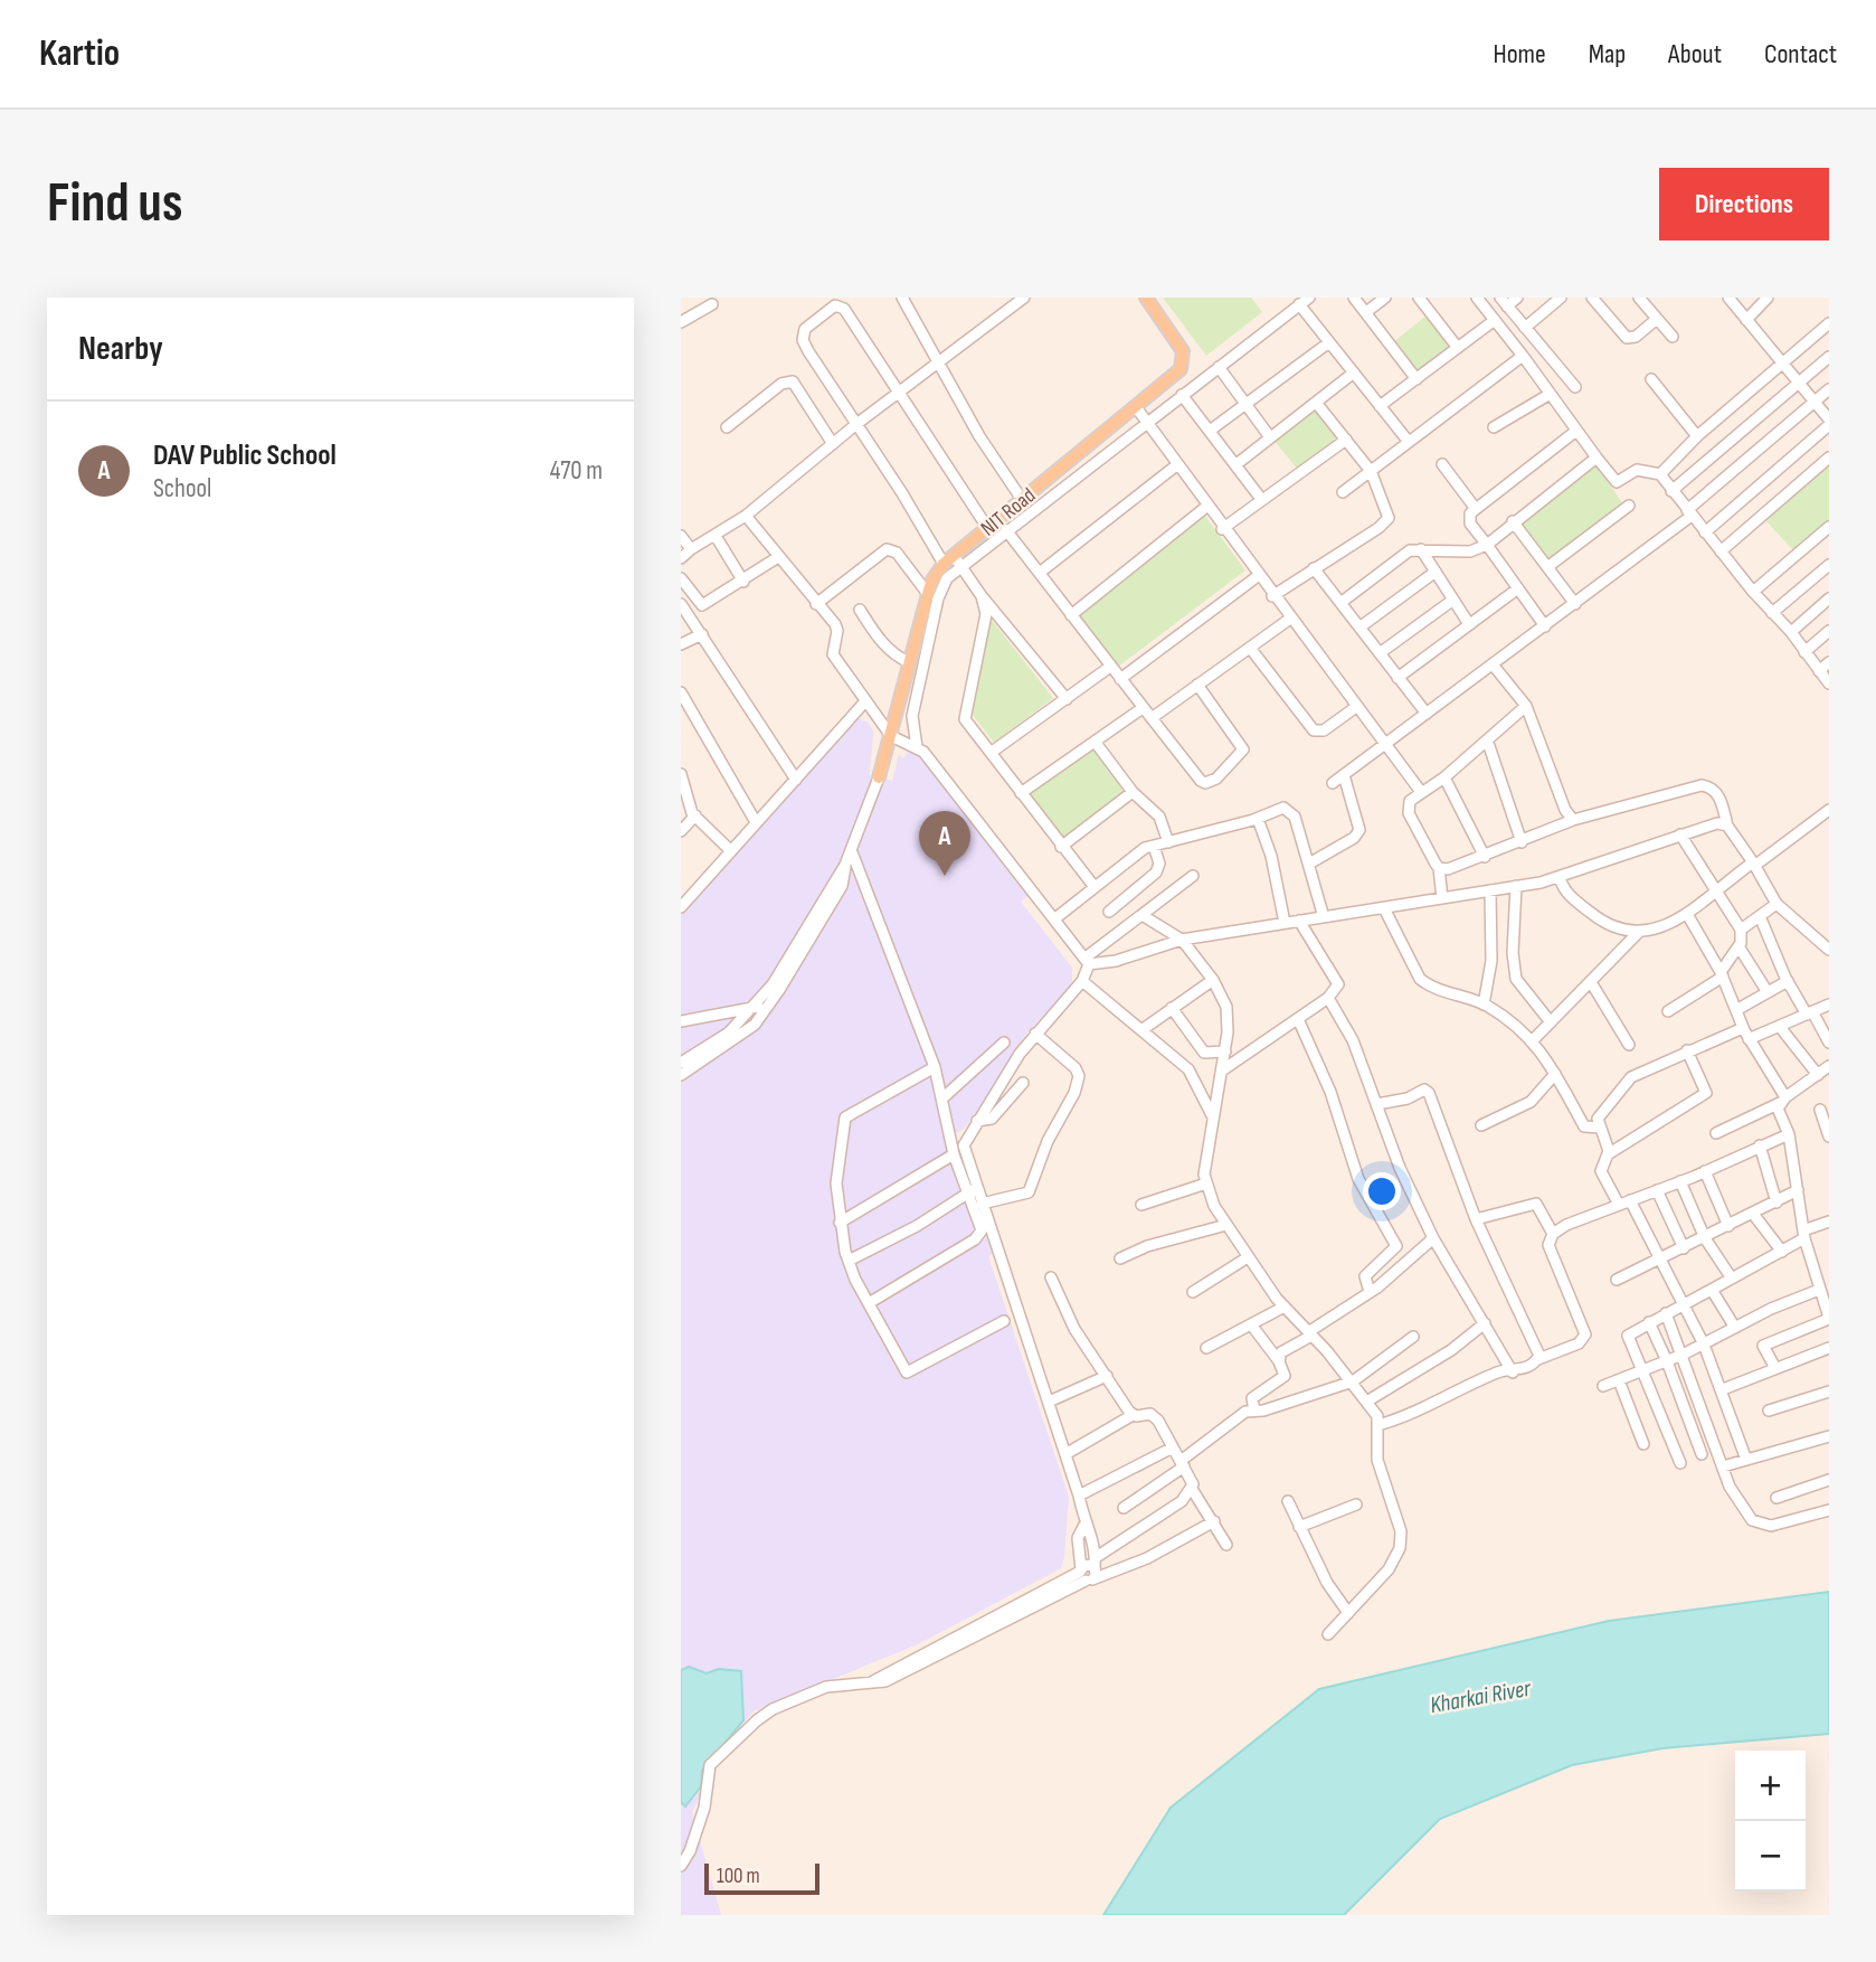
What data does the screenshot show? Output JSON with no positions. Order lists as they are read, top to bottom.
{
  "streets": {
    "main road": ["NIT Road"]
  },
  "water": ["Kharkai River"],
  "scale_bar": "100 m",
  "page": {
    "header": "Kartio",
    "nav": [
      "Home",
      "Map",
      "About",
      "Contact"
    ],
    "buttons": "Directions",
    "title": "Find us",
    "heading": "Nearby",
    "list": [
      {
        "mark": "A",
        "name": "DAV Public School",
        "note": "School",
        "value": "470 m"
      }
    ],
    "pins": "A",
    "map_buttons": ["+", "−"],
    "scale": "100 m"
  }
}
